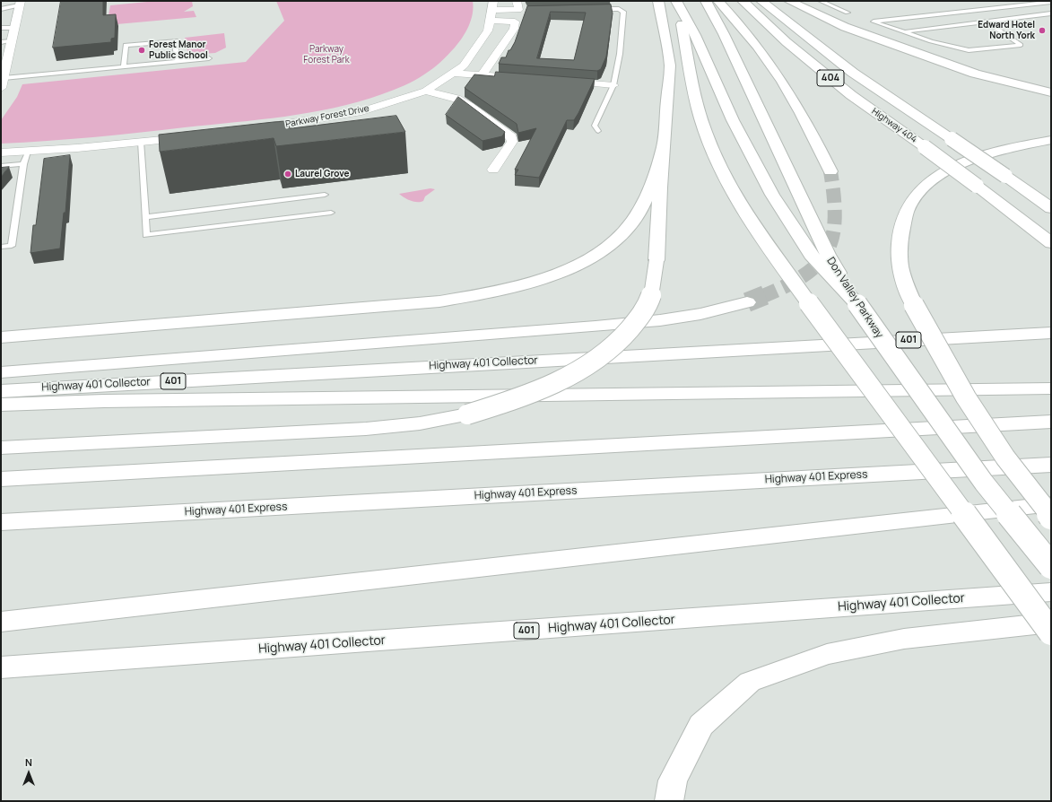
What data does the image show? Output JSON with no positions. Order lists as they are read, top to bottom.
{
  "streets": {
    "highway": [
      "404",
      "Highway 404",
      "Don Valley Parkway",
      "401",
      "Highway 401 Collector",
      "Highway 401 Express"
    ],
    "street": ["Parkway Forest Drive"]
  },
  "parks": ["Parkway Forest Park"],
  "places": ["Edward Hotel North York", "Forest Manor Public School", "Laurel Grove"],
  "north": "top"
}
